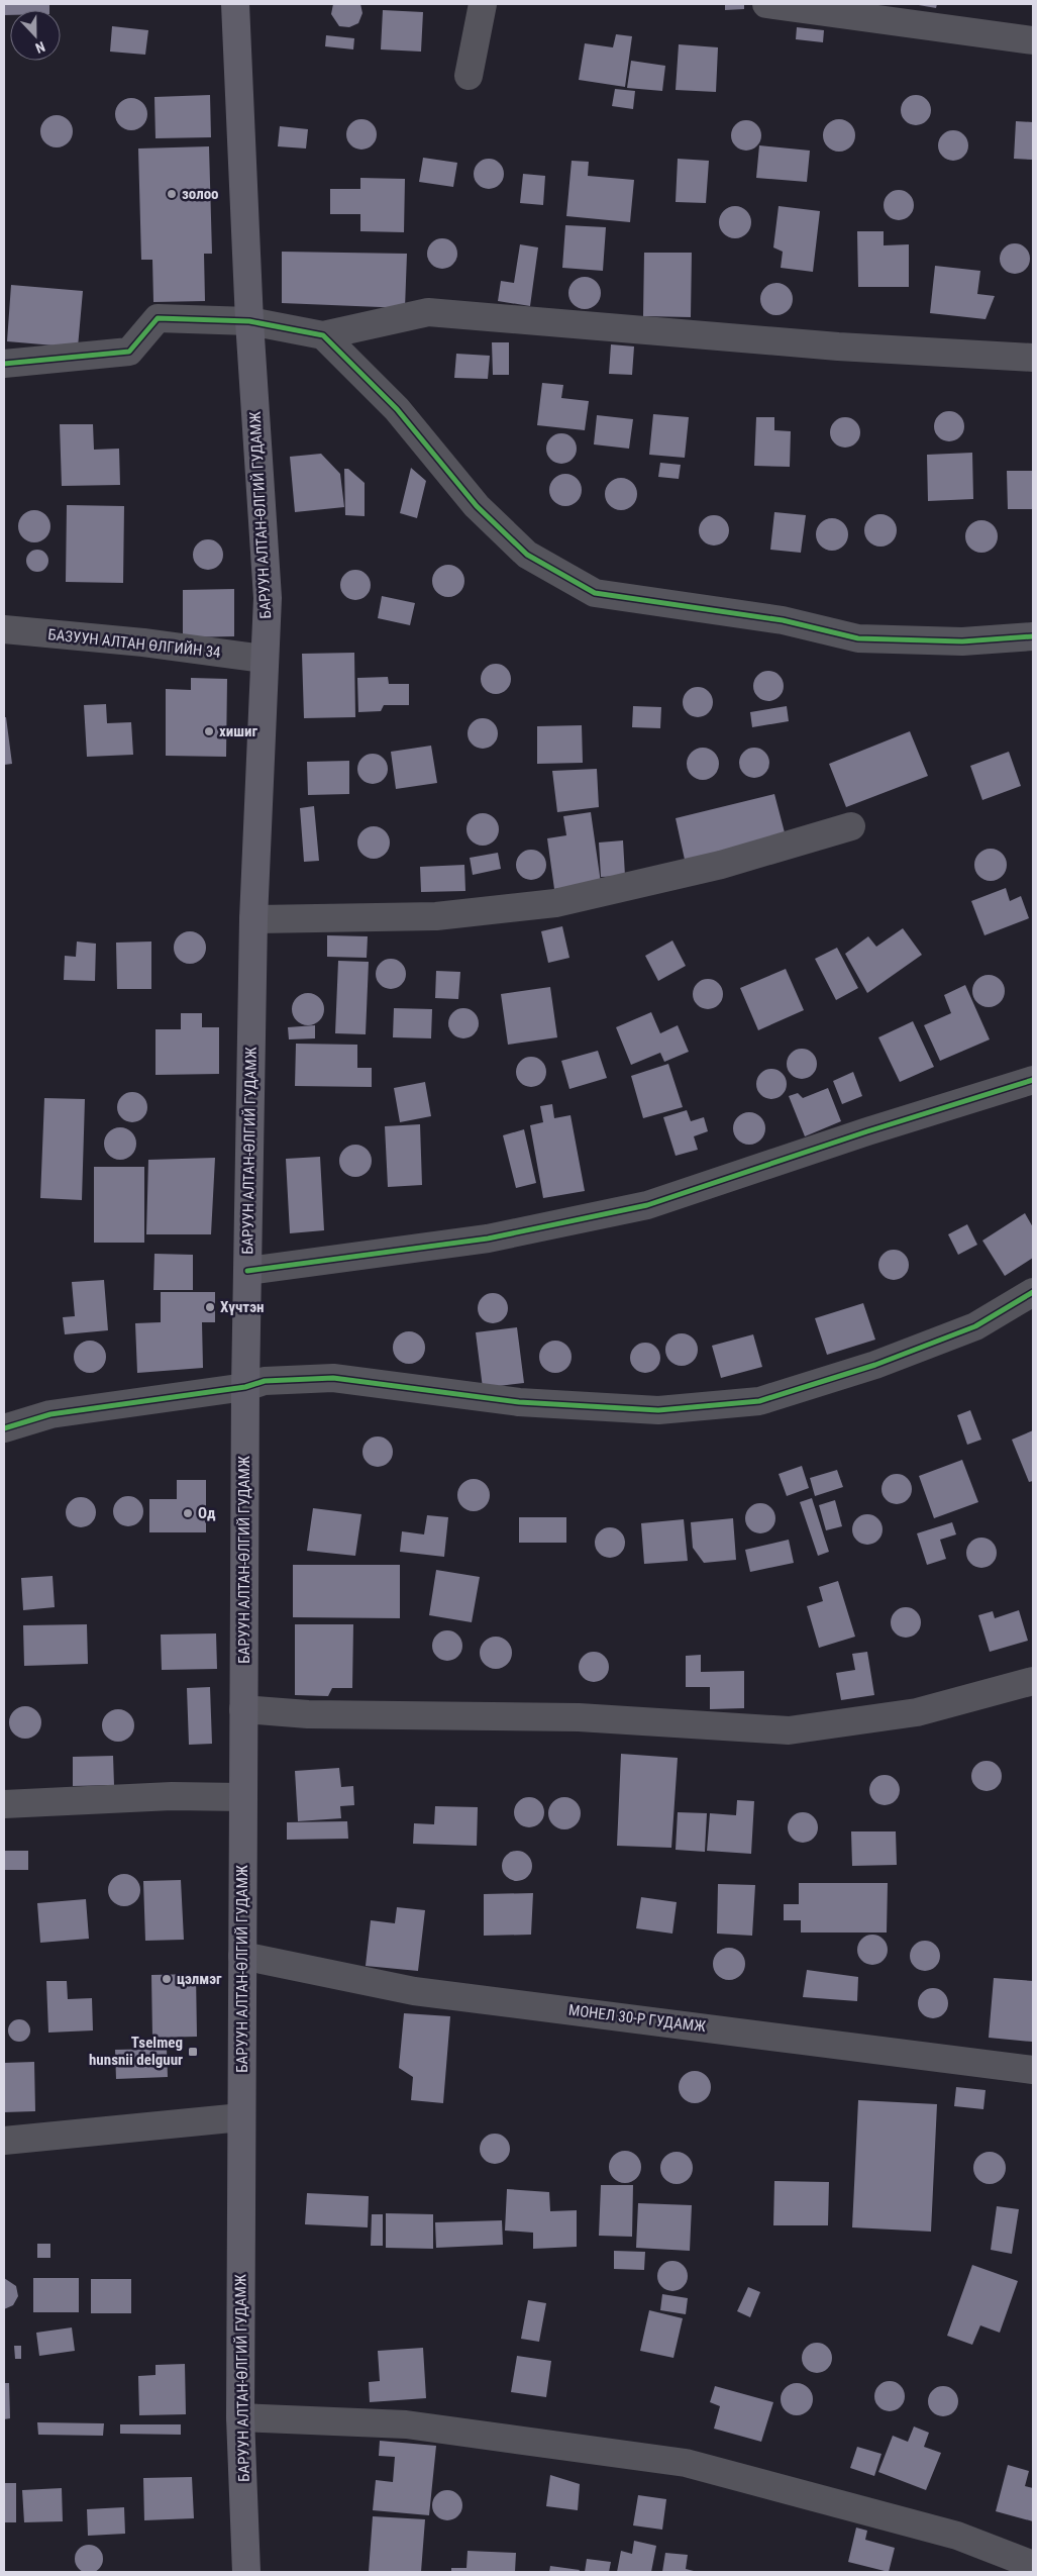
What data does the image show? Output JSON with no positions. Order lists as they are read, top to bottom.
{
  "streets": {
    "main road": ["БАРУУН АЛТАН-ӨЛГИЙ ГУДАМЖ"],
    "street": ["БАЗУУН АЛТАН ӨЛГИЙН 34", "МОНЕЛ 30-Р ГУДАМЖ"]
  },
  "crossings": [
    ["БАРУУН АЛТАН-ӨЛГИЙ ГУДАМЖ", "БАЗУУН АЛТАН ӨЛГИЙН 34"],
    ["БАРУУН АЛТАН-ӨЛГИЙ ГУДАМЖ", "МОНЕЛ 30-Р ГУДАМЖ"]
  ],
  "places": {
    "other": [
      "золоо",
      "хишиг",
      "Хүчтэн",
      "Од",
      "цэлмэг"
    ],
    "transit": ["Tselmeg hunsnii delguur"]
  },
  "north": "bottom"
}
